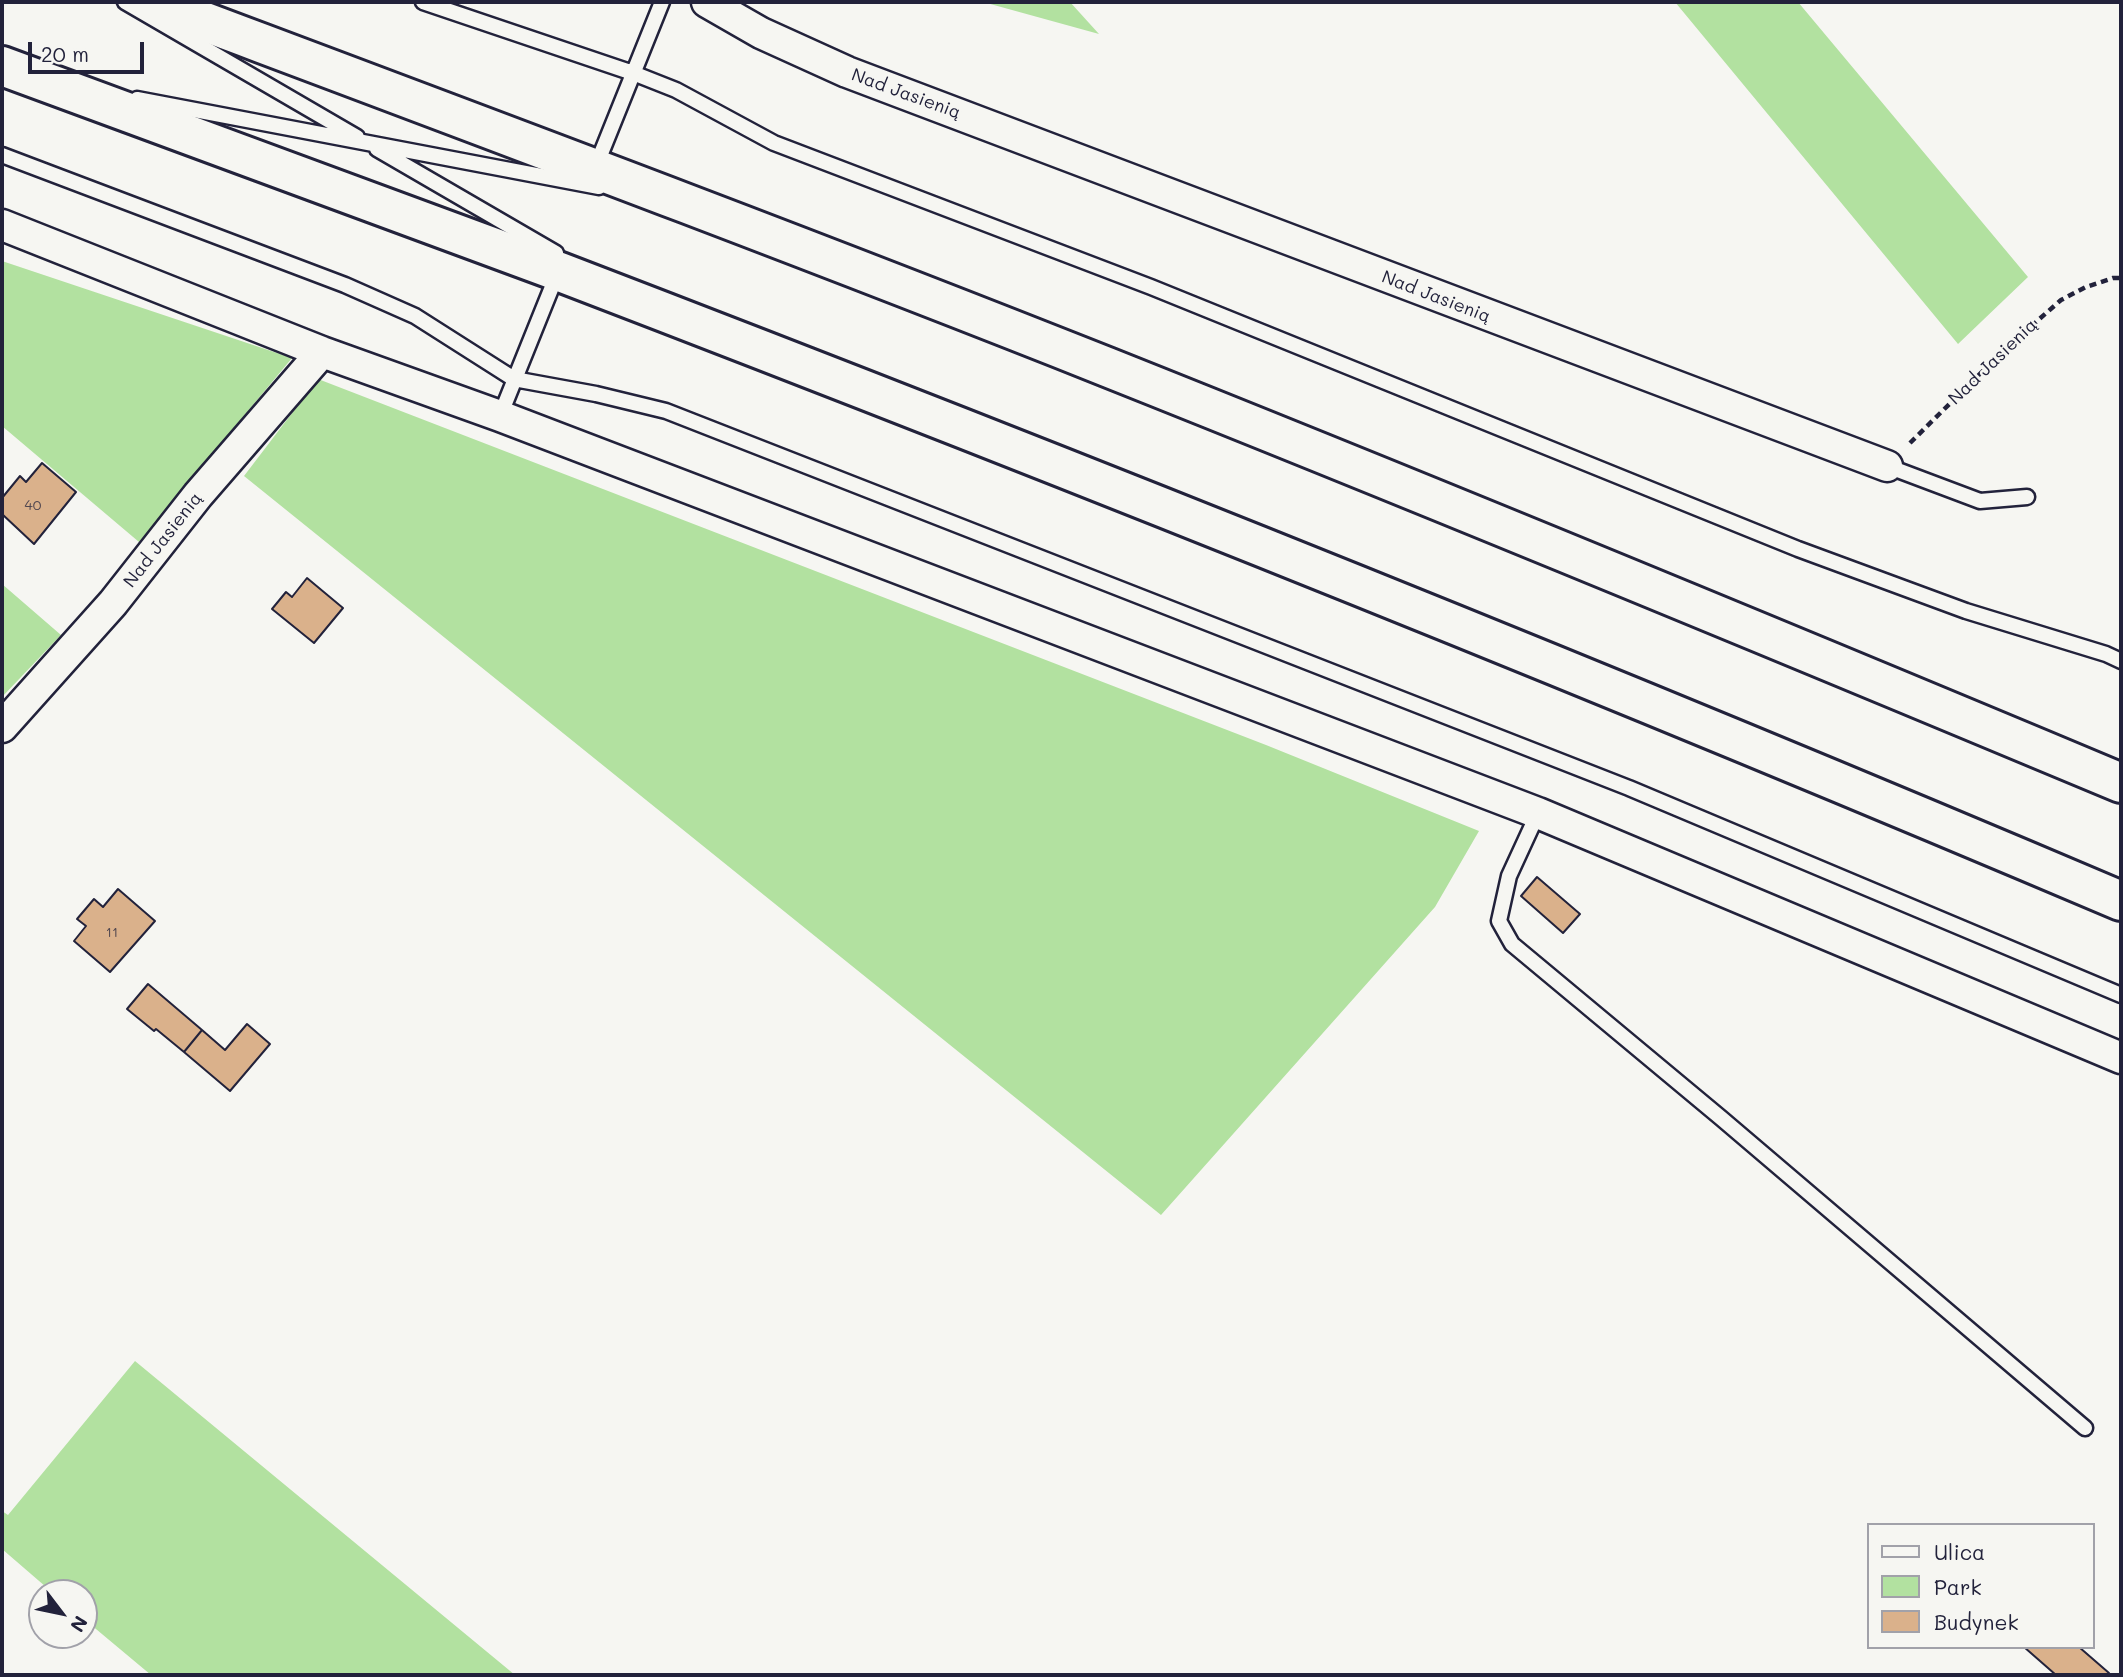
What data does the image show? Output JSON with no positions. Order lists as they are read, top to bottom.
{
  "streets": {
    "street": ["Nad Jasienią"]
  },
  "house_numbers": ["40", "11"],
  "legend": ["Ulica", "Park", "Budynek"],
  "scale_bar": "20 m",
  "north": "bottom right"
}
